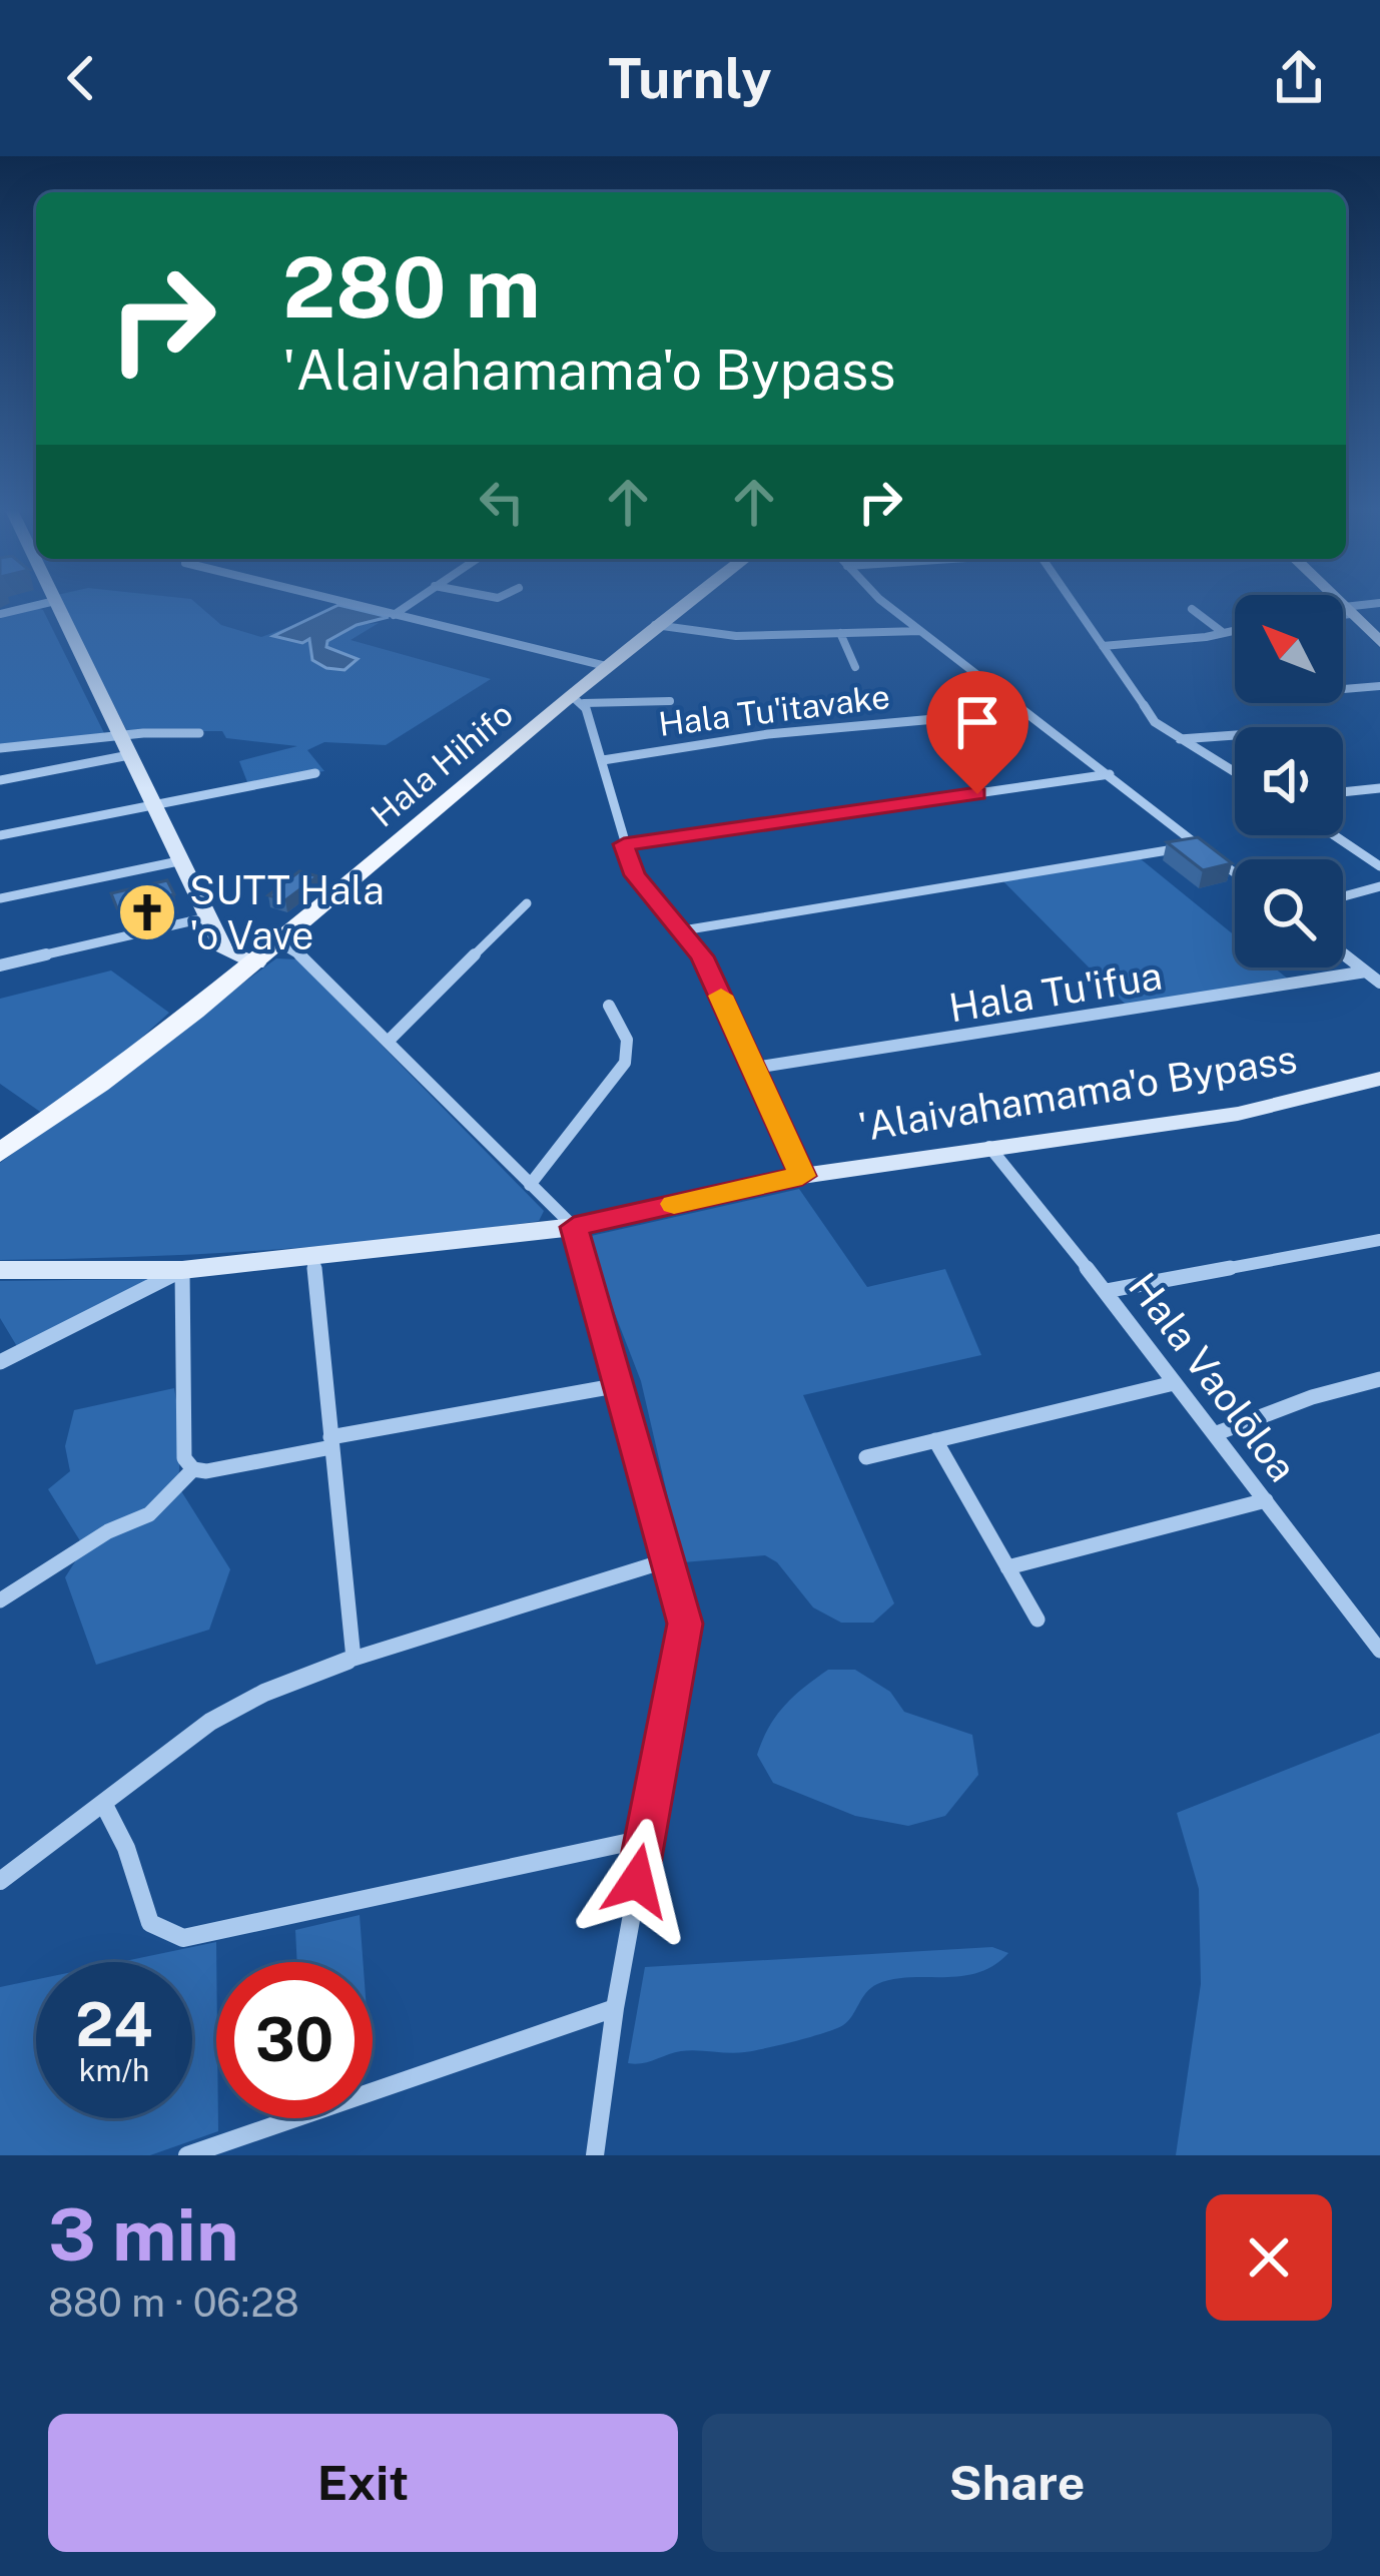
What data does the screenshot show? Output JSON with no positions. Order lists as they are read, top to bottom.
{
  "streets": {
    "main road": ["Hala Hihifo", "'Alaivahamama'o Bypass"],
    "street": ["Hala Tu'itavake", "Hala Tu'ifua", "Hala Vaolōloa"]
  },
  "crossings": [
    ["'Alaivahamama'o Bypass", "Hala Vaolōloa"]
  ],
  "places": {
    "church": ["SUTT Hala 'o Vave"]
  },
  "north": "top left",
  "page": {
    "header": "Turnly",
    "turn": ["280 m", "'Alaivahamama'o Bypass"],
    "speed": "24 km/h",
    "limit": "30",
    "heading": ["3 min", "880 m · 06:28"],
    "buttons": ["Exit", "Share"]
  }
}
